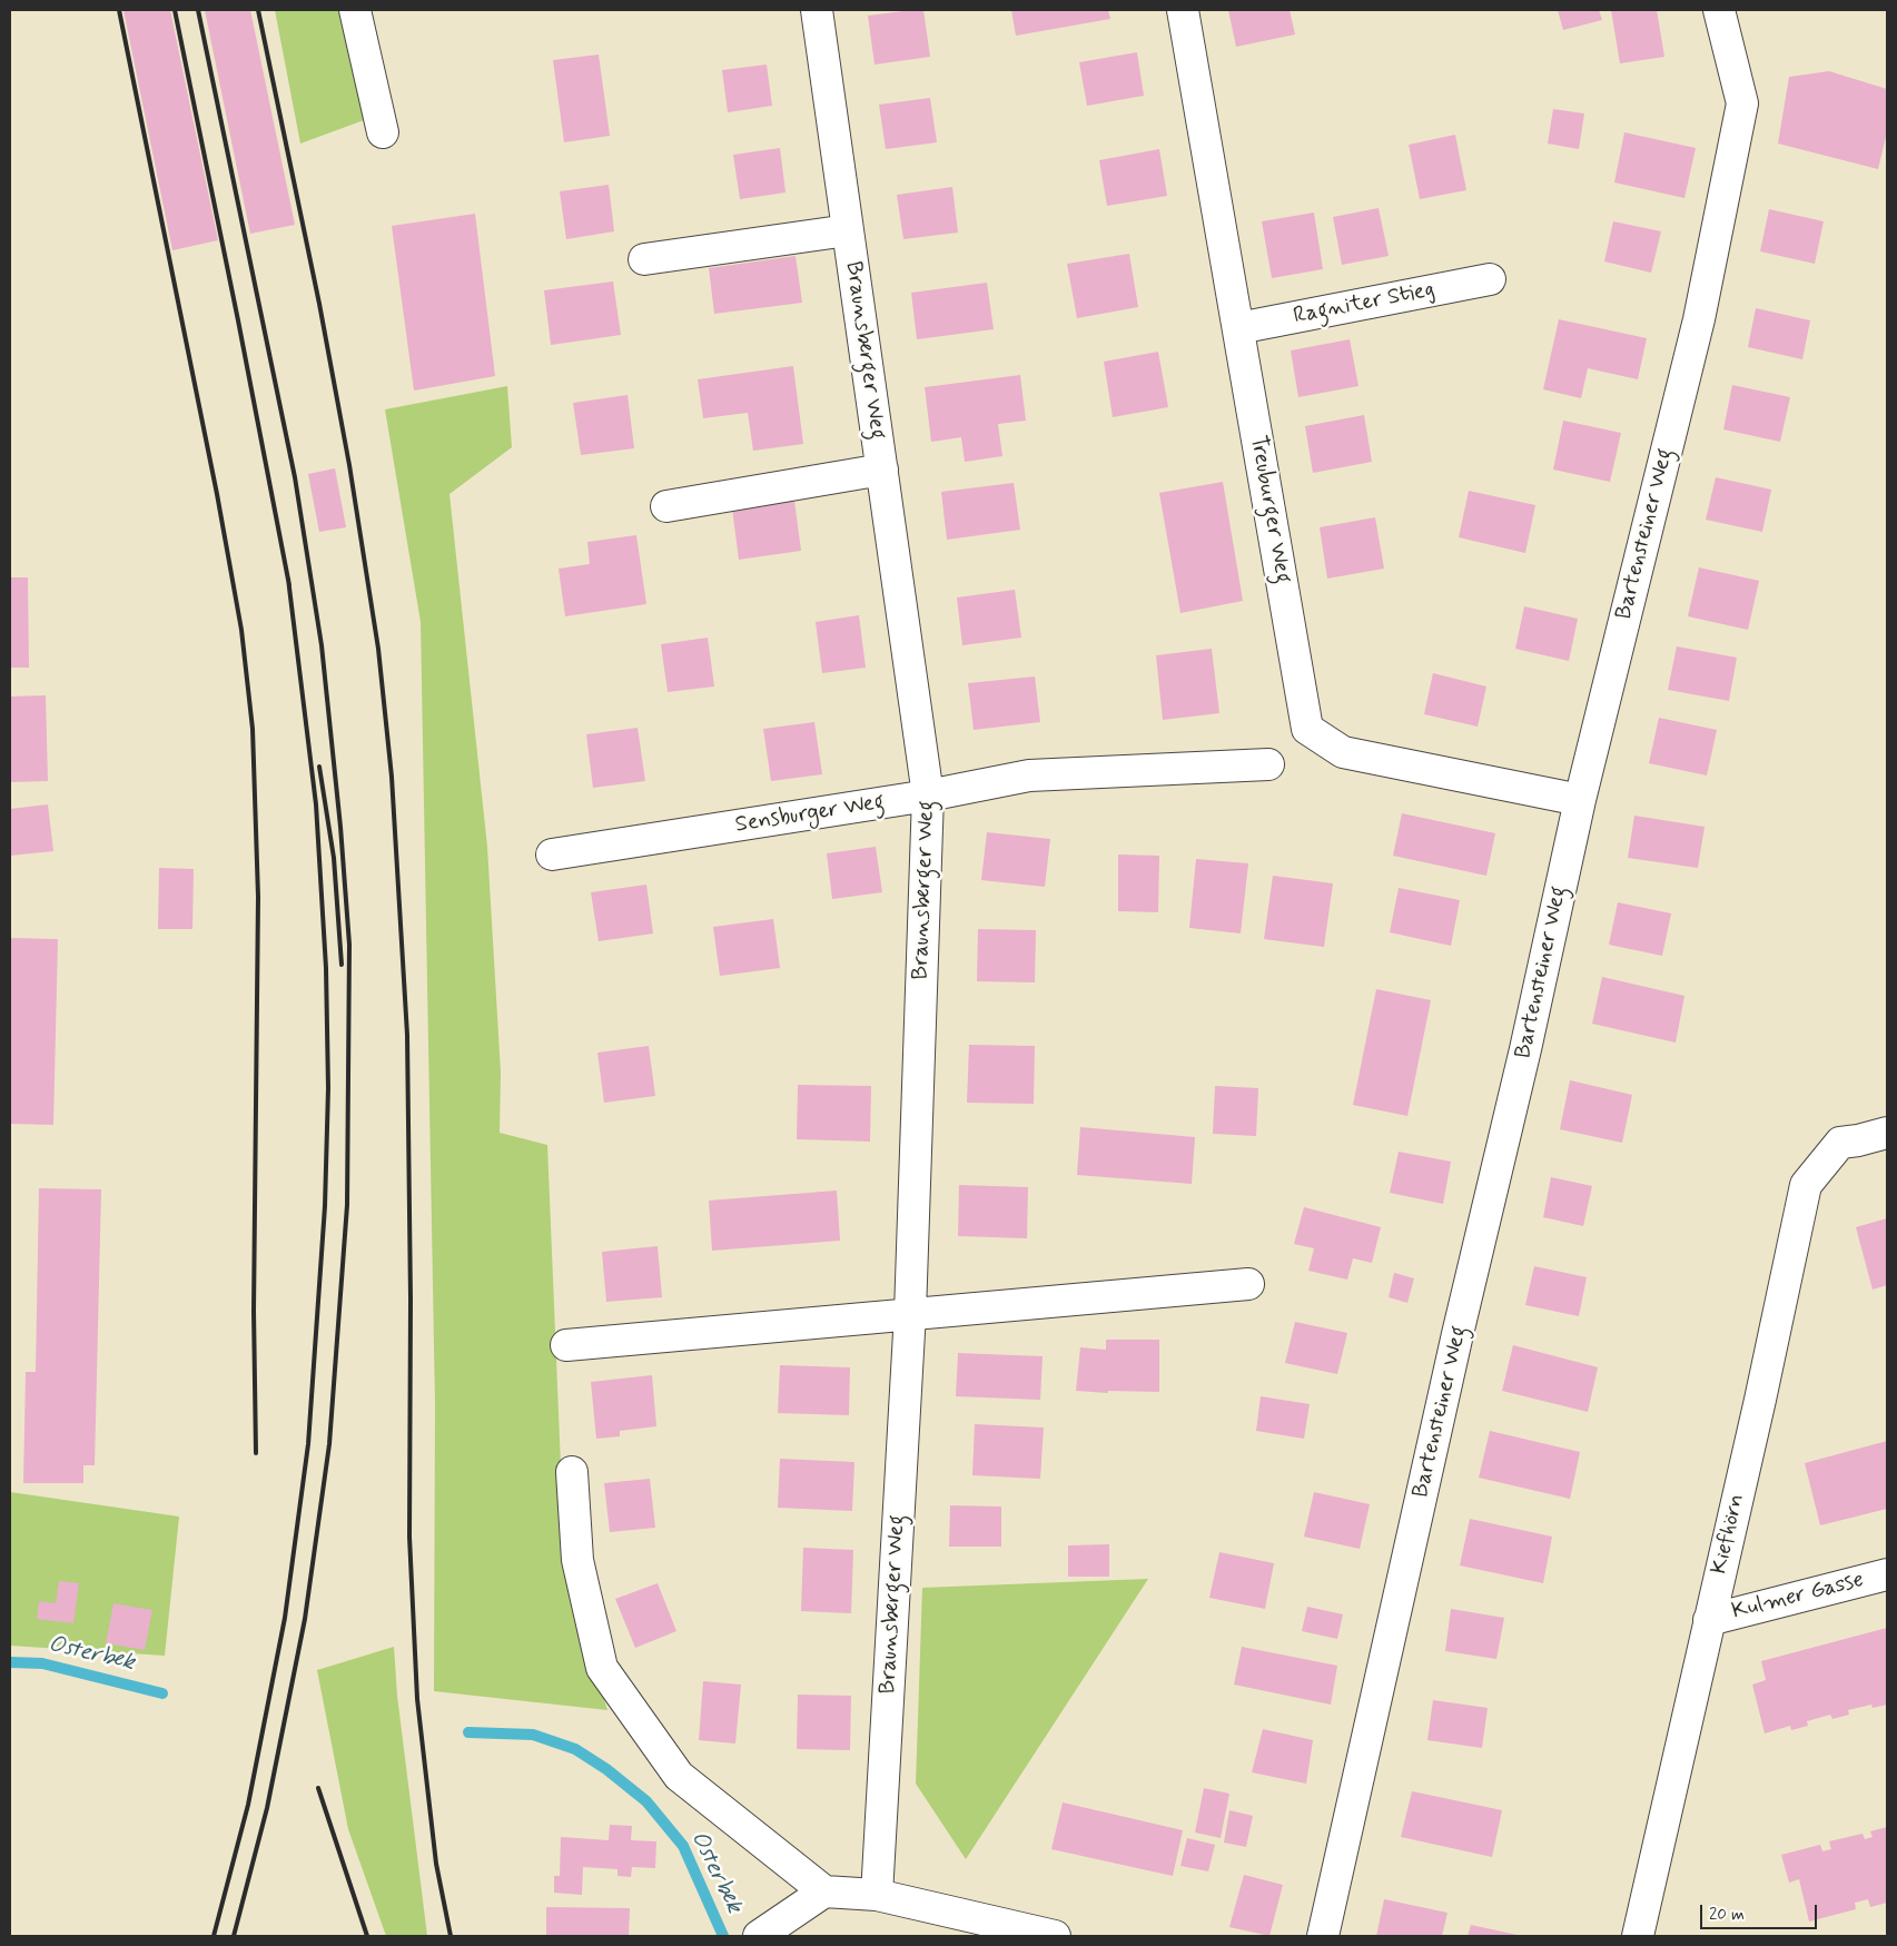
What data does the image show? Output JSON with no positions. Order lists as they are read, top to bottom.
{
  "streets": {
    "street": [
      "Ragniter Stieg",
      "Braunsberger Weg",
      "Treuburger Weg",
      "Bartensteiner Weg",
      "Sensburger Weg",
      "Kiefhörn",
      "Kulmer Gasse"
    ]
  },
  "crossings": [
    ["Ragniter Stieg", "Treuburger Weg"],
    ["Braunsberger Weg", "Sensburger Weg"],
    ["Treuburger Weg", "Bartensteiner Weg"],
    ["Kiefhörn", "Kulmer Gasse"]
  ],
  "water": ["Osterbek"],
  "scale_bar": "20 m"
}
